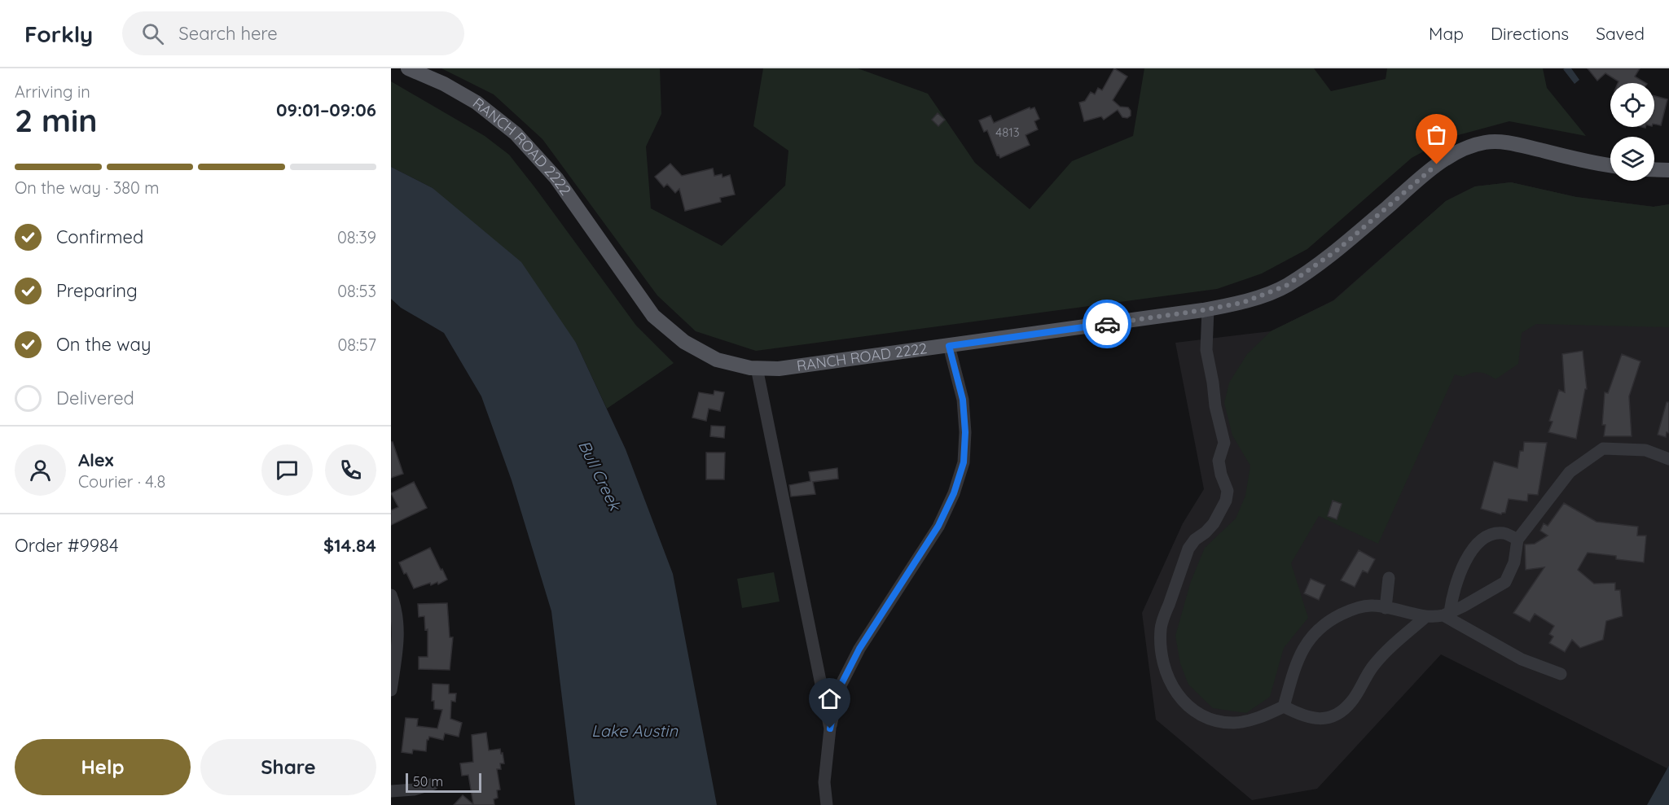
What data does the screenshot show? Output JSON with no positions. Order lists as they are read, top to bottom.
{
  "streets": {
    "main road": ["RANCH ROAD 2222"]
  },
  "water": ["Bull Creek", "Lake Austin"],
  "house_numbers": ["4813"],
  "scale_bar": "50 m",
  "page": {
    "header": "Forkly",
    "search": "Search here",
    "nav": ["Map", "Directions", "Saved"],
    "heading": ["2 min", "Arriving in", "09:01–09:06"],
    "panel": [
      "Alex",
      "Courier · 4.8",
      "Order #9984",
      "$14.84"
    ],
    "bar": "On the way · 380 m",
    "list": [
      ["Confirmed", "08:39"],
      ["Preparing", "08:53"],
      ["On the way", "08:57"],
      "Delivered"
    ],
    "buttons": ["Help", "Share"],
    "scale": "50 m"
  }
}
